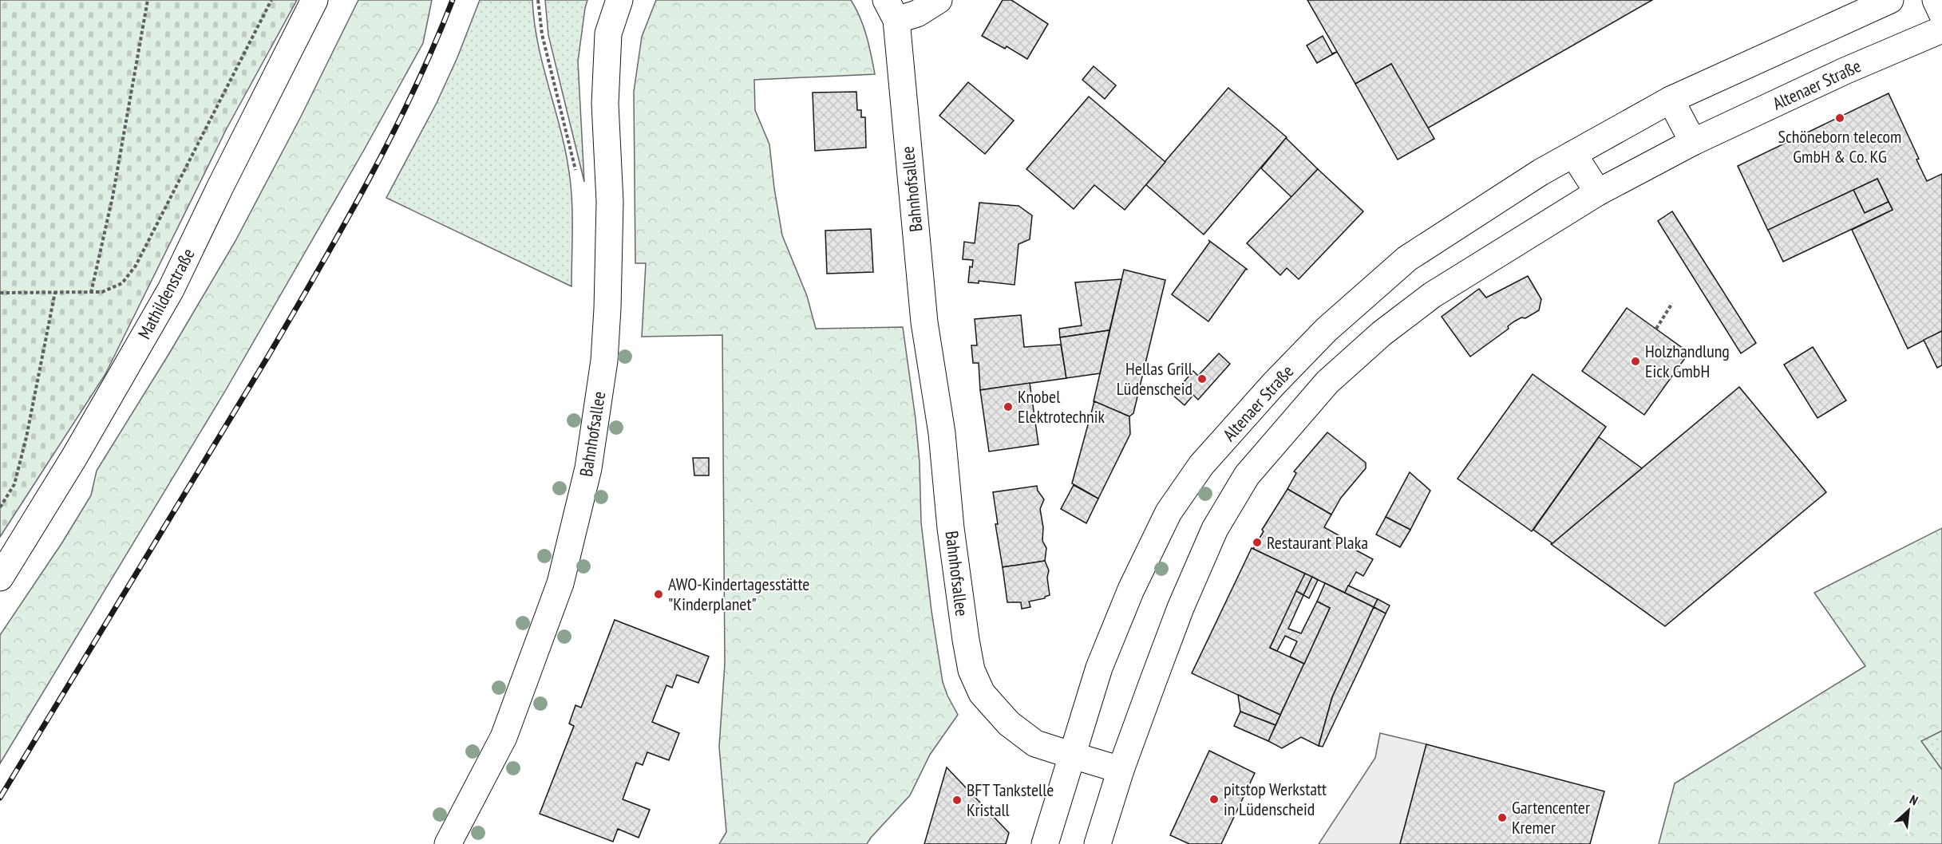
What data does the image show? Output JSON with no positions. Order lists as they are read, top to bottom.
{
  "streets": {
    "main road": ["Altenaer Straße", "Bahnhofsallee", "Mathildenstraße"]
  },
  "crossings": [
    ["Altenaer Straße", "Bahnhofsallee"]
  ],
  "places": [
    "Schöneborn telecom GmbH & Co. KG",
    "Holzhandlung Eick GmbH",
    "Hellas Grill Lüdenscheid",
    "Knobel Elektrotechnik",
    "Restaurant Plaka",
    "AWO-Kindertagesstätte \"Kinderplanet\"",
    "pitstop Werkstatt in Lüdenscheid",
    "BFT Tankstelle Kristall",
    "Gartencenter Kremer"
  ],
  "north": "top right"
}
